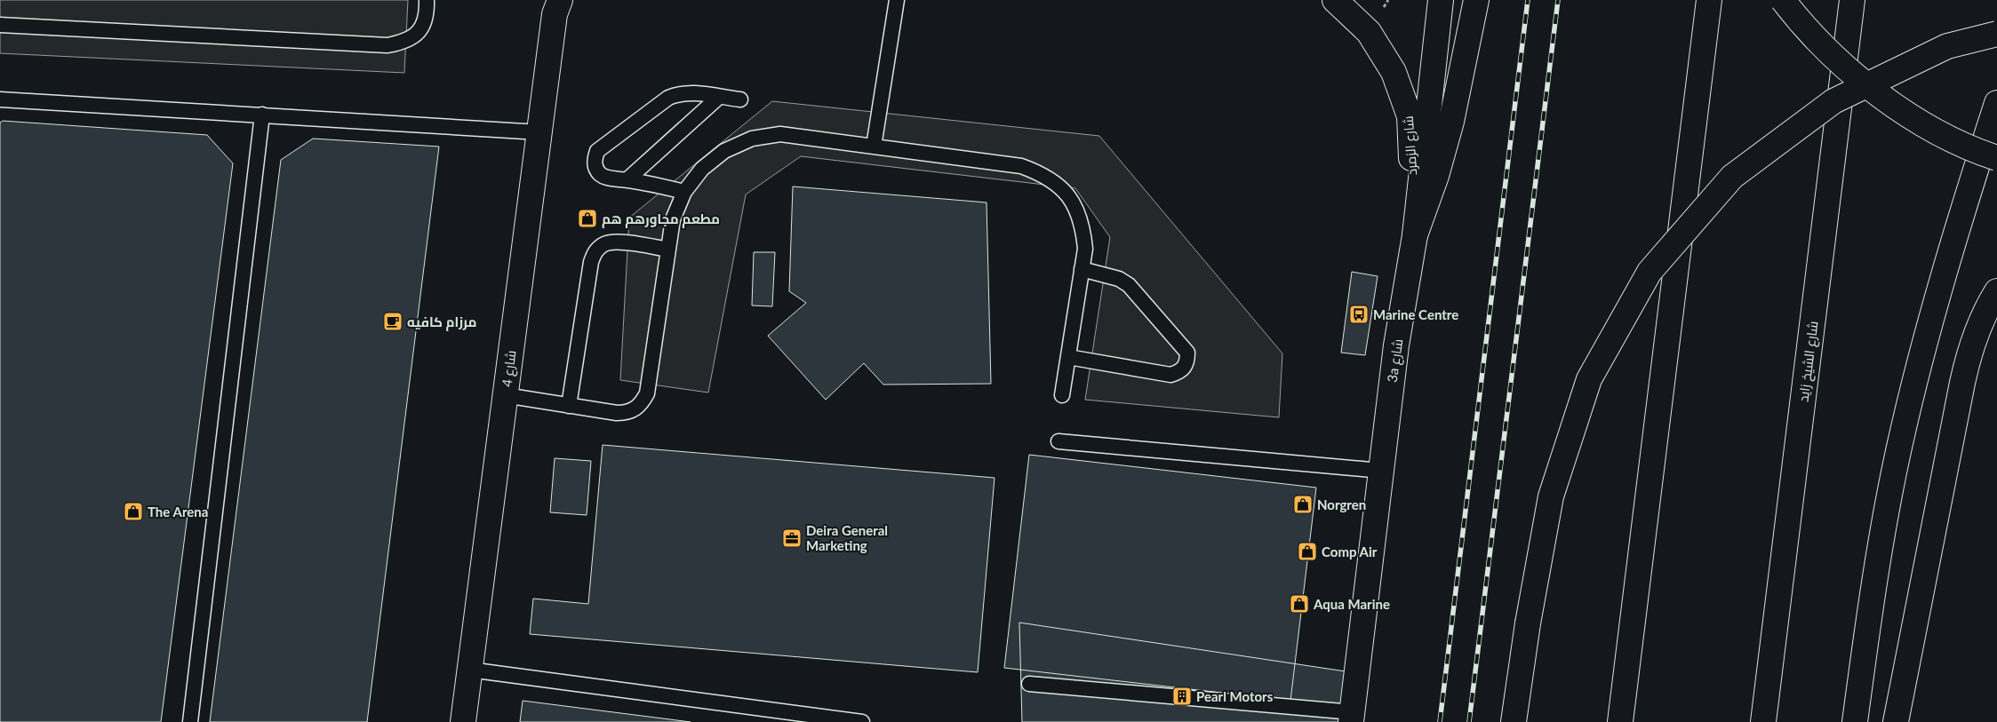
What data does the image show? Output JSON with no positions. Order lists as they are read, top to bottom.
{
  "streets": {
    "main road": [
      "شارع الزمرد",
      "3a شارع",
      "شارع الشيخ زايد",
      "شارع 4"
    ]
  },
  "crossings": [
    ["شارع الزمرد", "3a شارع"]
  ],
  "places": {
    "shop": [
      "مطعم مجاورهم هم",
      "Norgren",
      "The Arena",
      "Comp Air",
      "Aqua Marine"
    ],
    "bus stop": ["Marine Centre"],
    "cafe": ["مرزام كافيه"],
    "office": ["Deira General Marketing"],
    "building": ["Pearl Motors"]
  }
}
